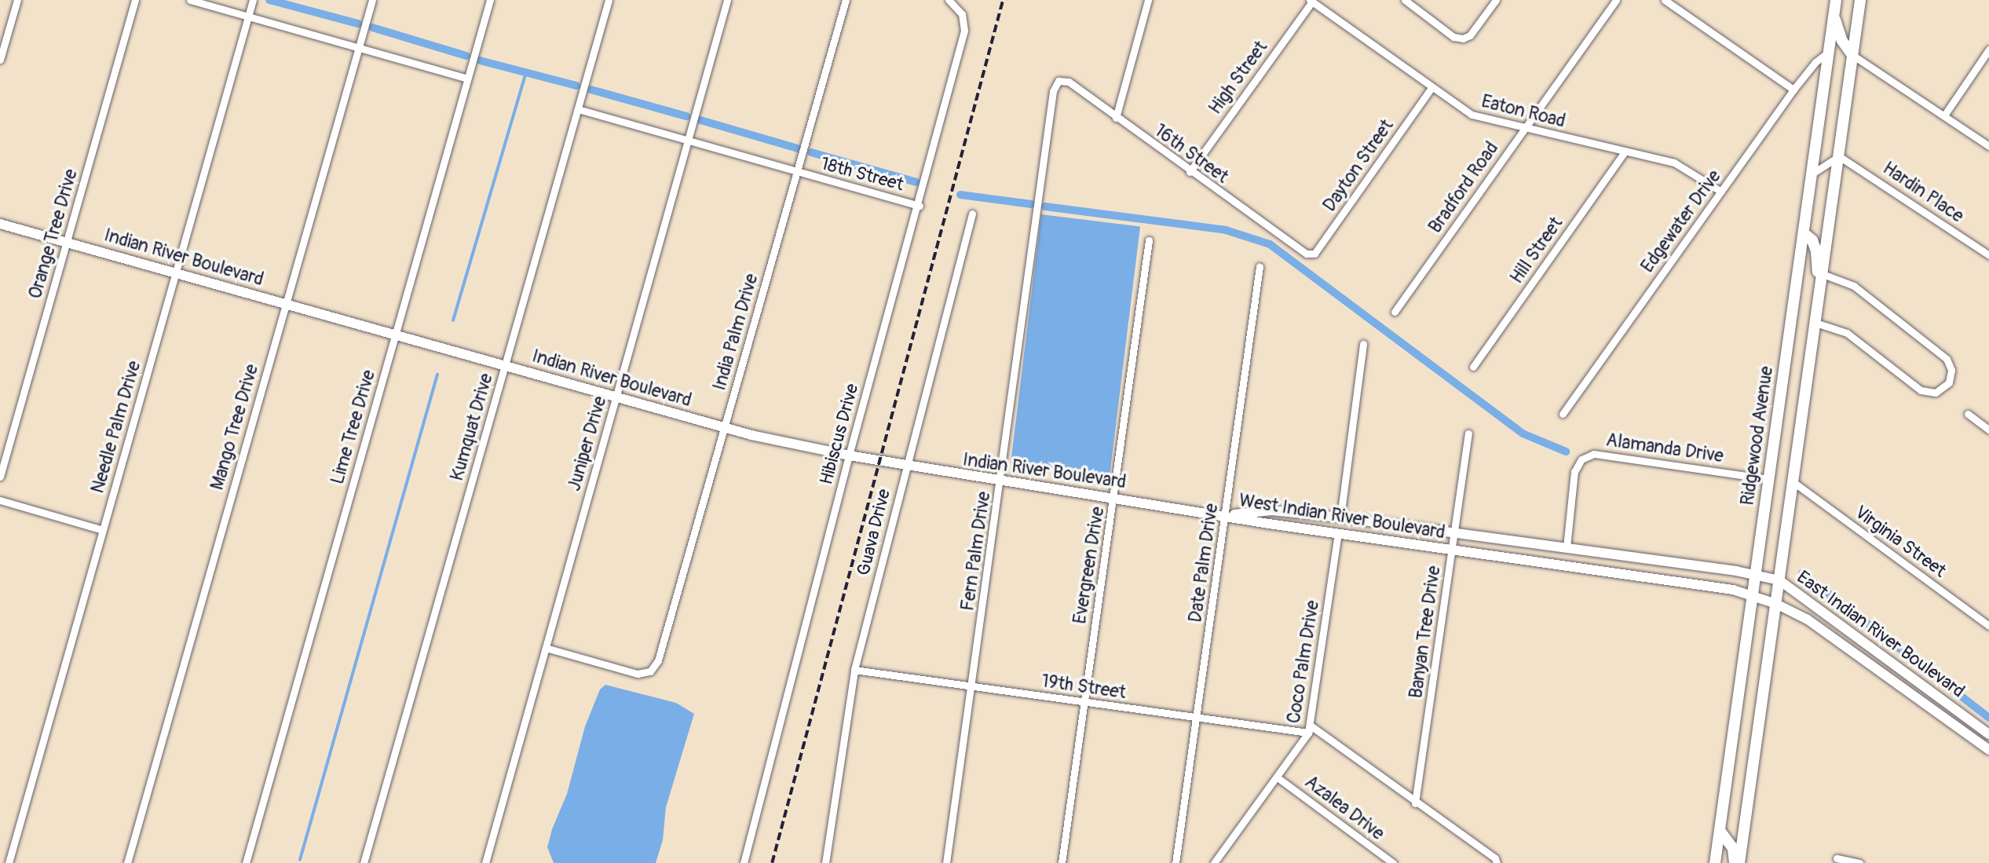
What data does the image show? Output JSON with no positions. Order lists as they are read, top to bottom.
{
  "streets": {
    "main road": [
      "Indian River Boulevard",
      "Ridgewood Avenue",
      "West Indian River Boulevard",
      "East Indian River Boulevard"
    ],
    "street": [
      "High Street",
      "Eaton Road",
      "16th Street",
      "Dayton Street",
      "18th Street",
      "Bradford Road",
      "Hardin Place",
      "Edgewater Drive",
      "Orange Tree Drive",
      "Hill Street",
      "India Palm Drive",
      "Needle Palm Drive",
      "Mango Tree Drive",
      "Lime Tree Drive",
      "Kumquat Drive",
      "Hibiscus Drive",
      "Juniper Drive",
      "Alamanda Drive",
      "Guava Drive",
      "Virginia Street",
      "Fern Palm Drive",
      "Date Palm Drive",
      "Evergreen Drive",
      "Banyan Tree Drive",
      "Coco Palm Drive",
      "19th Street",
      "Azalea Drive"
    ]
  },
  "crossings": [
    ["High Street", "Eaton Road"],
    ["High Street", "16th Street"],
    ["Eaton Road", "Dayton Street"],
    ["Eaton Road", "Bradford Road"],
    ["Eaton Road", "Edgewater Drive"],
    ["Eaton Road", "Hill Street"],
    ["16th Street", "Dayton Street"],
    ["16th Street", "Fern Palm Drive"],
    ["18th Street", "India Palm Drive"],
    ["18th Street", "Kumquat Drive"],
    ["18th Street", "Hibiscus Drive"],
    ["18th Street", "Juniper Drive"],
    ["Edgewater Drive", "Ridgewood Avenue"],
    ["Orange Tree Drive", "Indian River Boulevard"],
    ["Indian River Boulevard", "India Palm Drive"],
    ["Indian River Boulevard", "Needle Palm Drive"],
    ["Indian River Boulevard", "Mango Tree Drive"],
    ["Indian River Boulevard", "Lime Tree Drive"],
    ["Indian River Boulevard", "Kumquat Drive"],
    ["Indian River Boulevard", "Hibiscus Drive"],
    ["Indian River Boulevard", "Juniper Drive"],
    ["Indian River Boulevard", "West Indian River Boulevard"],
    ["Indian River Boulevard", "Guava Drive"],
    ["Indian River Boulevard", "Fern Palm Drive"],
    ["Indian River Boulevard", "Date Palm Drive"],
    ["Indian River Boulevard", "Evergreen Drive"],
    ["India Palm Drive", "Juniper Drive"],
    ["Ridgewood Avenue", "Alamanda Drive"],
    ["Ridgewood Avenue", "West Indian River Boulevard"],
    ["Alamanda Drive", "West Indian River Boulevard"],
    ["West Indian River Boulevard", "Date Palm Drive"],
    ["West Indian River Boulevard", "Banyan Tree Drive"],
    ["West Indian River Boulevard", "East Indian River Boulevard"],
    ["West Indian River Boulevard", "Coco Palm Drive"],
    ["Guava Drive", "19th Street"],
    ["Fern Palm Drive", "19th Street"],
    ["Date Palm Drive", "19th Street"],
    ["Evergreen Drive", "19th Street"],
    ["Banyan Tree Drive", "19th Street"],
    ["Coco Palm Drive", "19th Street"],
    ["Coco Palm Drive", "Azalea Drive"]
  ]
}
